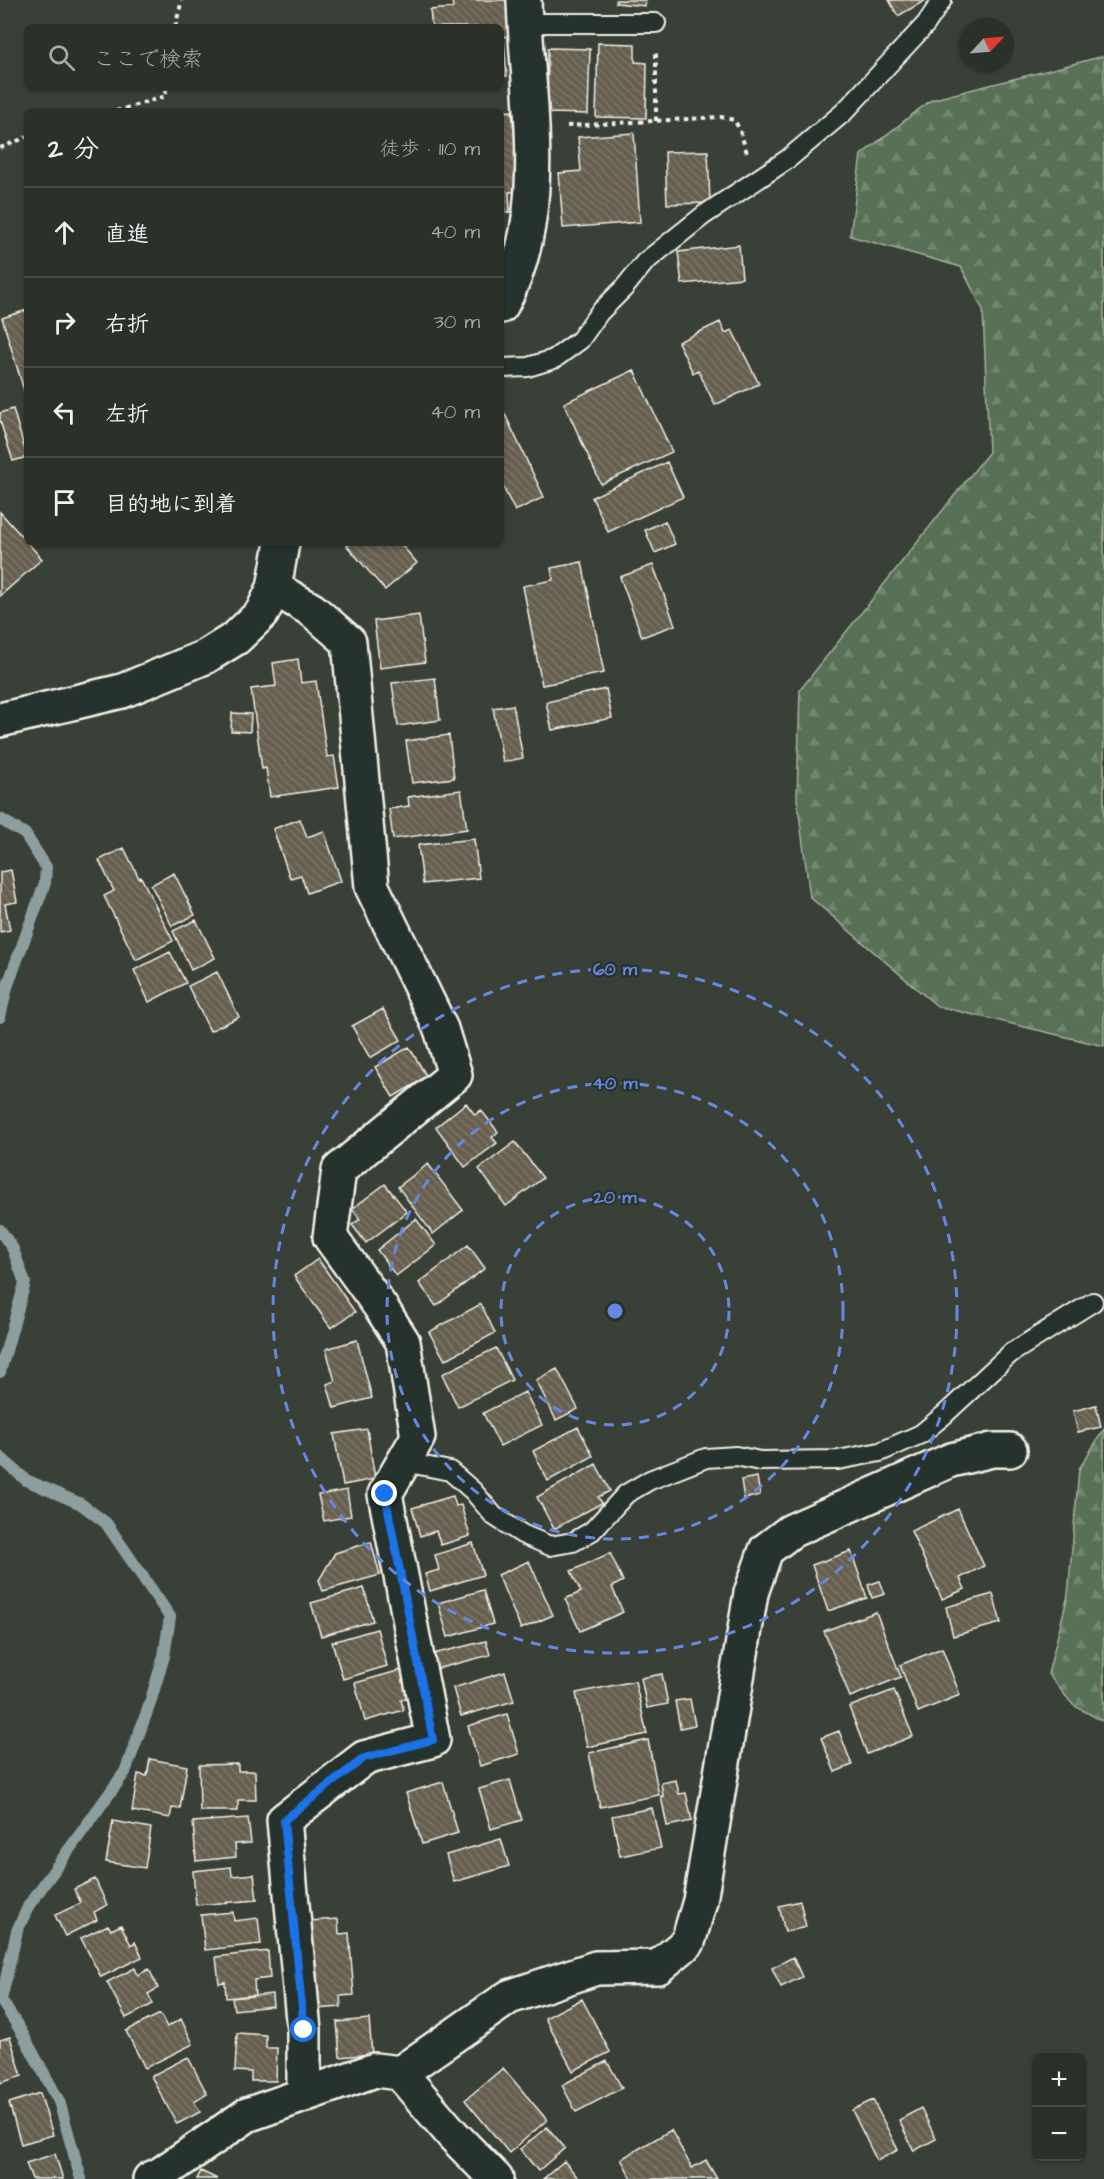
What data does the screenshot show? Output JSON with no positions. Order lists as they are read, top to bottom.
{
  "north": "top right",
  "page": {
    "search": "ここで検索",
    "heading": ["2 分", "徒歩 · 110 m"],
    "list": [
      ["直進", "40 m"],
      ["右折", "30 m"],
      ["左折", "40 m"],
      "目的地に到着"
    ],
    "map_buttons": ["+", "−"]
  },
  "rings": ["60 m", "40 m", "20 m"]
}
